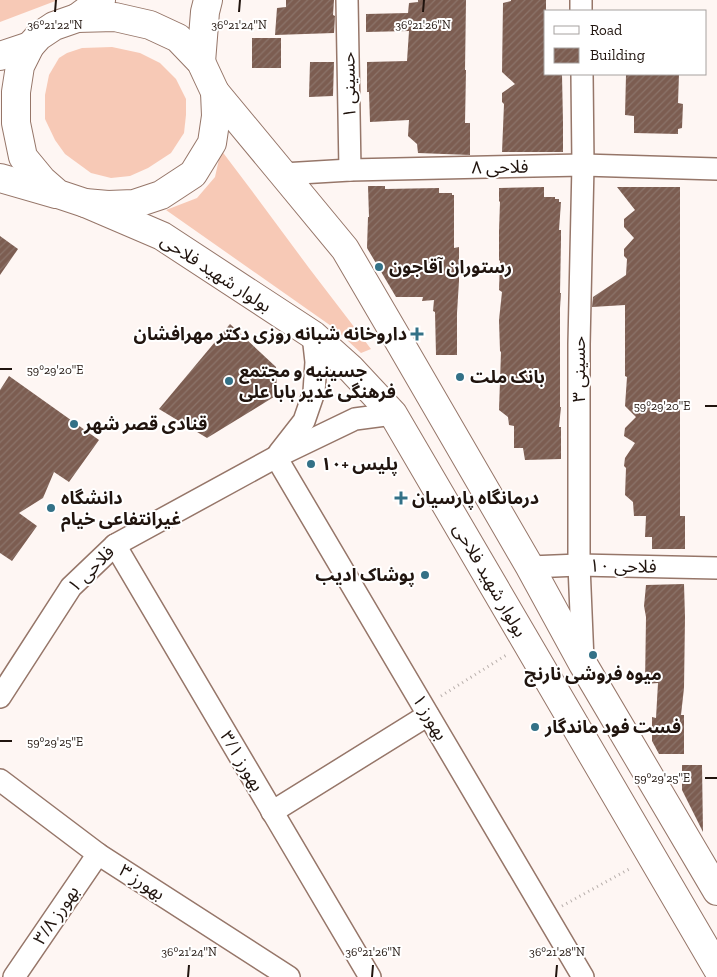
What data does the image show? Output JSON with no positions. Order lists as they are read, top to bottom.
{
  "streets": {
    "main road": ["بولوار شهید فلاحی"],
    "street": [
      "حسینی ۱",
      "فلاحی ۸",
      "حسینی ۳",
      "فلاحی ۱۰",
      "فلاحی ۱",
      "بهورز ۱",
      "بهورز ۳/۱",
      "بهورز ۳",
      "بهورز ۳/۸"
    ]
  },
  "crossings": [
    ["حسینی ۱", "فلاحی ۸"],
    ["فلاحی ۸", "حسینی ۳"],
    ["بولوار شهید فلاحی", "فلاحی ۱"],
    ["حسینی ۳", "فلاحی ۱۰"],
    ["فلاحی ۱", "بهورز ۱"],
    ["فلاحی ۱", "بهورز ۳/۱"],
    ["بهورز ۳", "بهورز ۳/۸"]
  ],
  "places": {
    "other": [
      "رستوران آقاجون",
      "بانک ملت",
      "جسینیه و مجتمع فرهنگی غدیر بابا علی",
      "قنادی قصر شهر",
      "پلیس +۱۰",
      "دانشگاه غیرانتفاعی خیام",
      "پوشاک ادیب",
      "میوه فروشی نارنج",
      "فست فود ماندگار"
    ],
    "health": ["داروخانه شبانه روزی دکتر مهرافشان", "درمانگاه پارسیان"]
  },
  "legend": ["Road", "Building"],
  "coordinates": [
    "36°21'22\"N",
    "36°21'24\"N",
    "36°21'26\"N",
    "59°29'20\"E",
    "59°29'25\"E",
    "36°21'28\"N"
  ]
}
